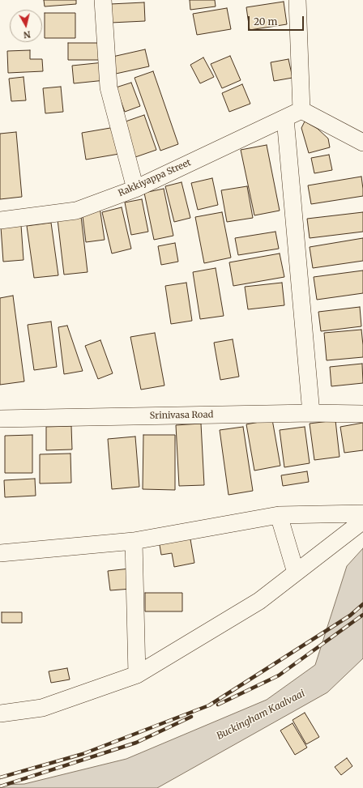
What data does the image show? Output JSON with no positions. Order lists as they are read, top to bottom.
{
  "streets": {
    "street": ["Rakkiyappa Street", "Srinivasa Road"]
  },
  "water": ["Buckingham Kaalvaai"],
  "scale_bar": "20 m",
  "north": "bottom"
}
